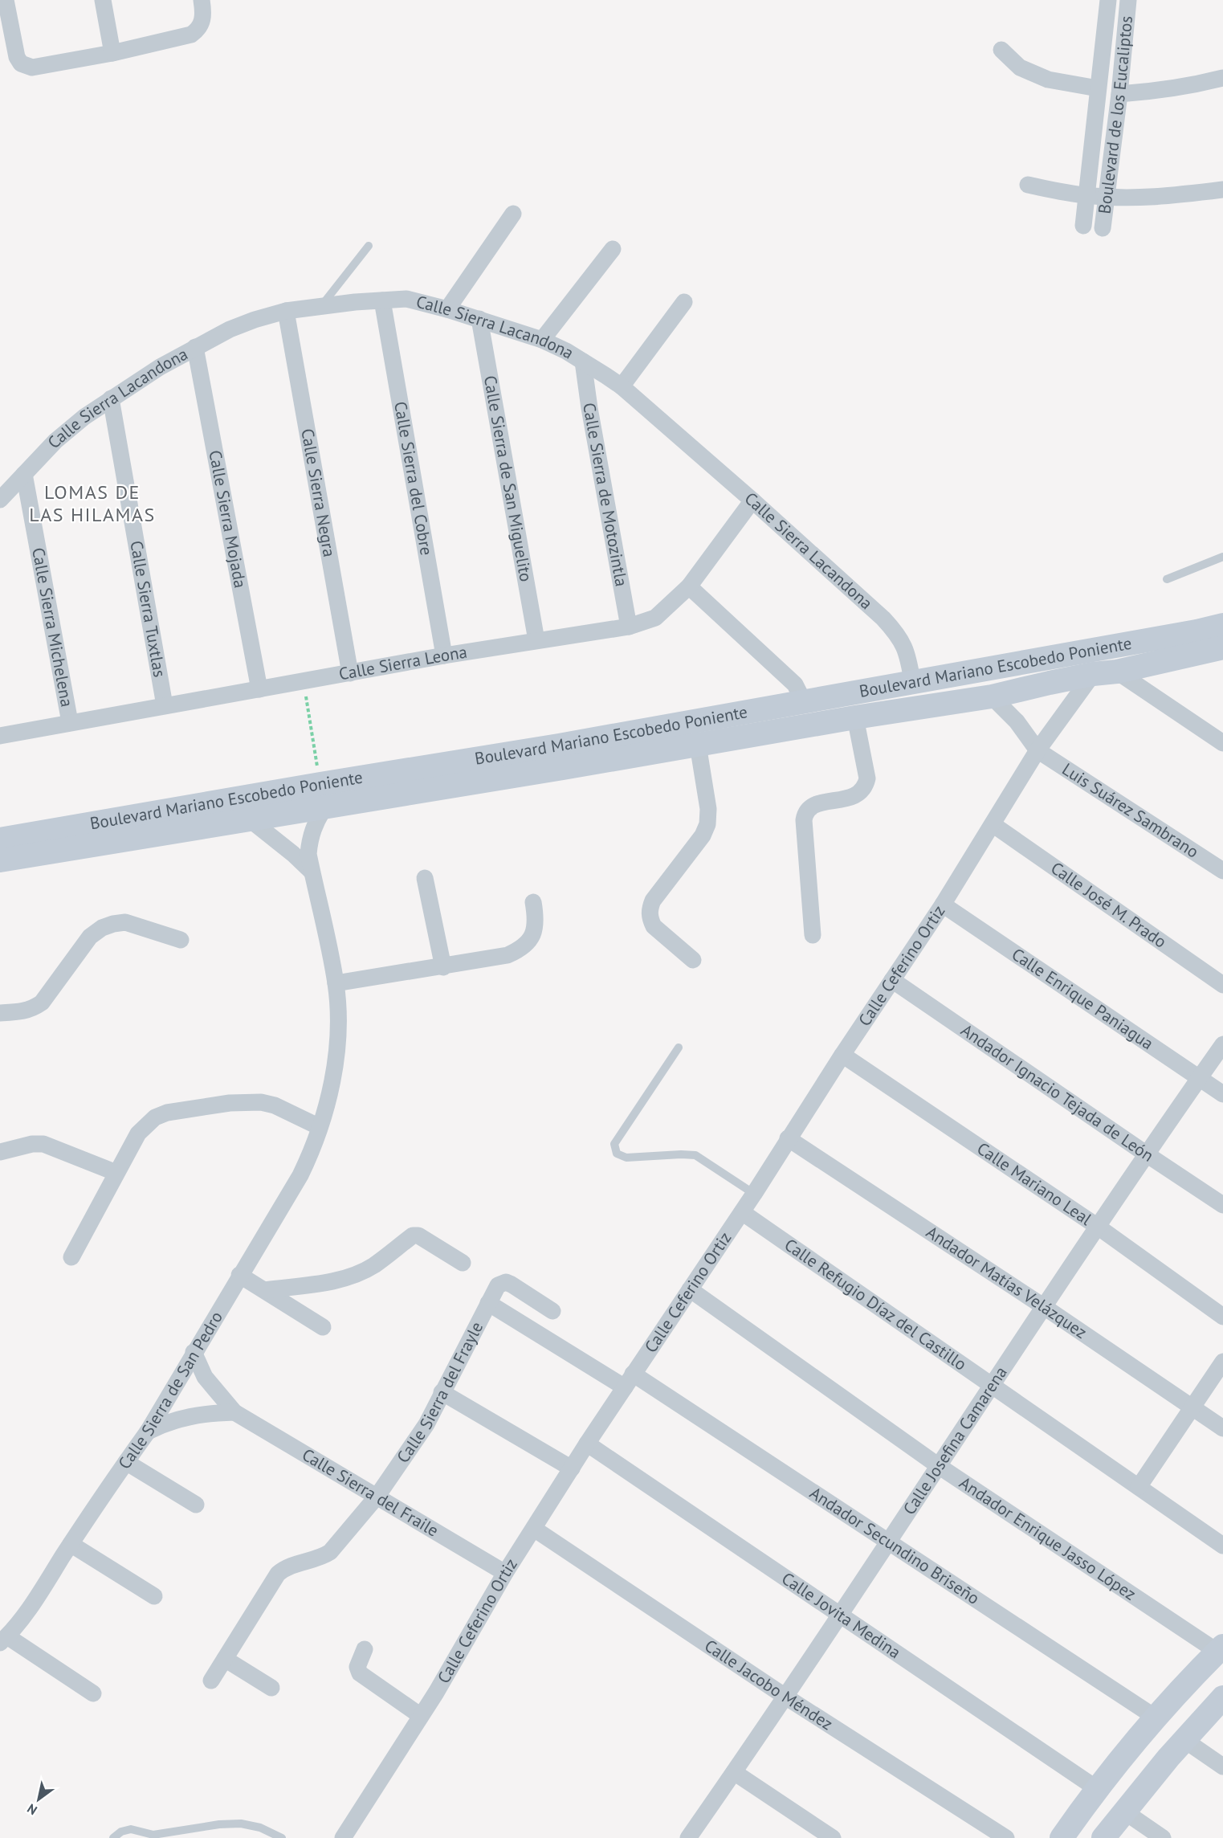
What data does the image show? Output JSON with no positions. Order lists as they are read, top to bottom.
{
  "streets": {
    "street": [
      "Boulevard de los Eucaliptos",
      "Calle Sierra Lacandona",
      "Calle Sierra del Cobre",
      "Calle Sierra de San Miguelito",
      "Calle Sierra Negra",
      "Calle Sierra de Motozintla",
      "Calle Sierra Mojada",
      "Calle Sierra Tuxtlas",
      "Calle Sierra Michelena",
      "Calle Sierra Leona",
      "Boulevard Mariano Escobedo Poniente",
      "Luis Suárez Sambrano",
      "Calle José M. Prado",
      "Calle Ceferino Ortiz",
      "Calle Enrique Paniagua",
      "Andador Ignacio Tejada de León",
      "Calle Mariano Leal",
      "Andador Matías Velázquez",
      "Calle Refugio Díaz del Castillo",
      "Calle Sierra de San Pedro",
      "Calle Sierra del Frayle",
      "Calle Josefina Camarena",
      "Calle Sierra del Fraile",
      "Andador Enrique Jasso López",
      "Andador Secundino Briseño",
      "Calle Jovita Medina",
      "Calle Jacobo Méndez"
    ]
  },
  "crossings": [
    ["Calle Sierra Lacandona", "Calle Sierra del Cobre"],
    ["Calle Sierra Lacandona", "Calle Sierra de San Miguelito"],
    ["Calle Sierra Lacandona", "Calle Sierra Negra"],
    ["Calle Sierra Lacandona", "Calle Sierra de Motozintla"],
    ["Calle Sierra Lacandona", "Calle Sierra Mojada"],
    ["Calle Sierra Lacandona", "Calle Sierra Tuxtlas"],
    ["Calle Sierra Lacandona", "Calle Sierra Michelena"],
    ["Calle Sierra Lacandona", "Calle Sierra Leona"],
    ["Calle Sierra Lacandona", "Boulevard Mariano Escobedo Poniente"],
    ["Calle Sierra del Cobre", "Calle Sierra Leona"],
    ["Calle Sierra de San Miguelito", "Calle Sierra Leona"],
    ["Calle Sierra Negra", "Calle Sierra Leona"],
    ["Calle Sierra de Motozintla", "Calle Sierra Leona"],
    ["Calle Sierra Mojada", "Calle Sierra Leona"],
    ["Calle Sierra Tuxtlas", "Calle Sierra Leona"],
    ["Calle Sierra Michelena", "Calle Sierra Leona"],
    ["Boulevard Mariano Escobedo Poniente", "Calle Ceferino Ortiz"],
    ["Boulevard Mariano Escobedo Poniente", "Calle Sierra de San Pedro"],
    ["Luis Suárez Sambrano", "Calle Ceferino Ortiz"],
    ["Calle José M. Prado", "Calle Ceferino Ortiz"],
    ["Calle Ceferino Ortiz", "Calle Enrique Paniagua"],
    ["Calle Ceferino Ortiz", "Andador Ignacio Tejada de León"],
    ["Calle Ceferino Ortiz", "Calle Mariano Leal"],
    ["Calle Ceferino Ortiz", "Andador Matías Velázquez"],
    ["Calle Ceferino Ortiz", "Calle Refugio Díaz del Castillo"],
    ["Calle Ceferino Ortiz", "Calle Sierra del Fraile"],
    ["Calle Ceferino Ortiz", "Andador Enrique Jasso López"],
    ["Calle Ceferino Ortiz", "Andador Secundino Briseño"],
    ["Calle Ceferino Ortiz", "Calle Jovita Medina"],
    ["Calle Ceferino Ortiz", "Calle Jacobo Méndez"],
    ["Calle Enrique Paniagua", "Calle Josefina Camarena"],
    ["Andador Ignacio Tejada de León", "Calle Josefina Camarena"],
    ["Calle Mariano Leal", "Calle Josefina Camarena"],
    ["Andador Matías Velázquez", "Calle Josefina Camarena"],
    ["Calle Refugio Díaz del Castillo", "Calle Josefina Camarena"],
    ["Calle Sierra de San Pedro", "Calle Sierra del Fraile"],
    ["Calle Sierra del Frayle", "Calle Sierra del Fraile"],
    ["Calle Sierra del Frayle", "Andador Secundino Briseño"],
    ["Calle Josefina Camarena", "Andador Enrique Jasso López"],
    ["Calle Josefina Camarena", "Andador Secundino Briseño"],
    ["Calle Josefina Camarena", "Calle Jovita Medina"],
    ["Calle Josefina Camarena", "Calle Jacobo Méndez"]
  ],
  "districts": ["LOMAS DE LAS HILAMAS"],
  "north": "bottom left"
}
